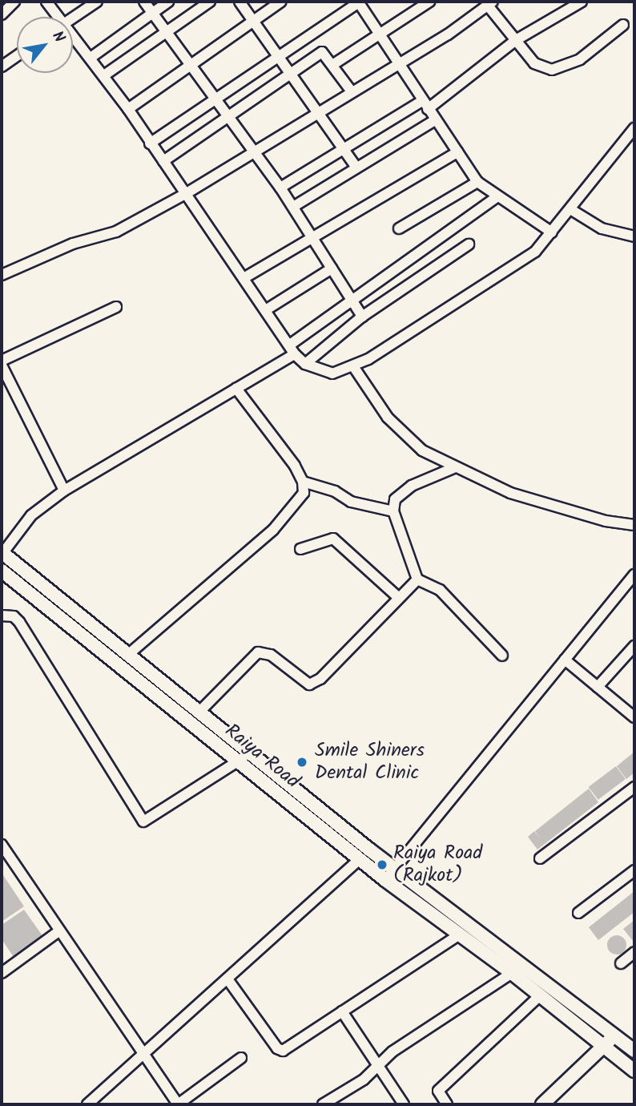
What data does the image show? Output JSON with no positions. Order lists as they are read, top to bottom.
{
  "streets": {
    "street": ["Raiya Road"]
  },
  "places": ["Smile Shiners Dental Clinic", "Raiya Road (Rajkot)"],
  "north": "top right"
}
